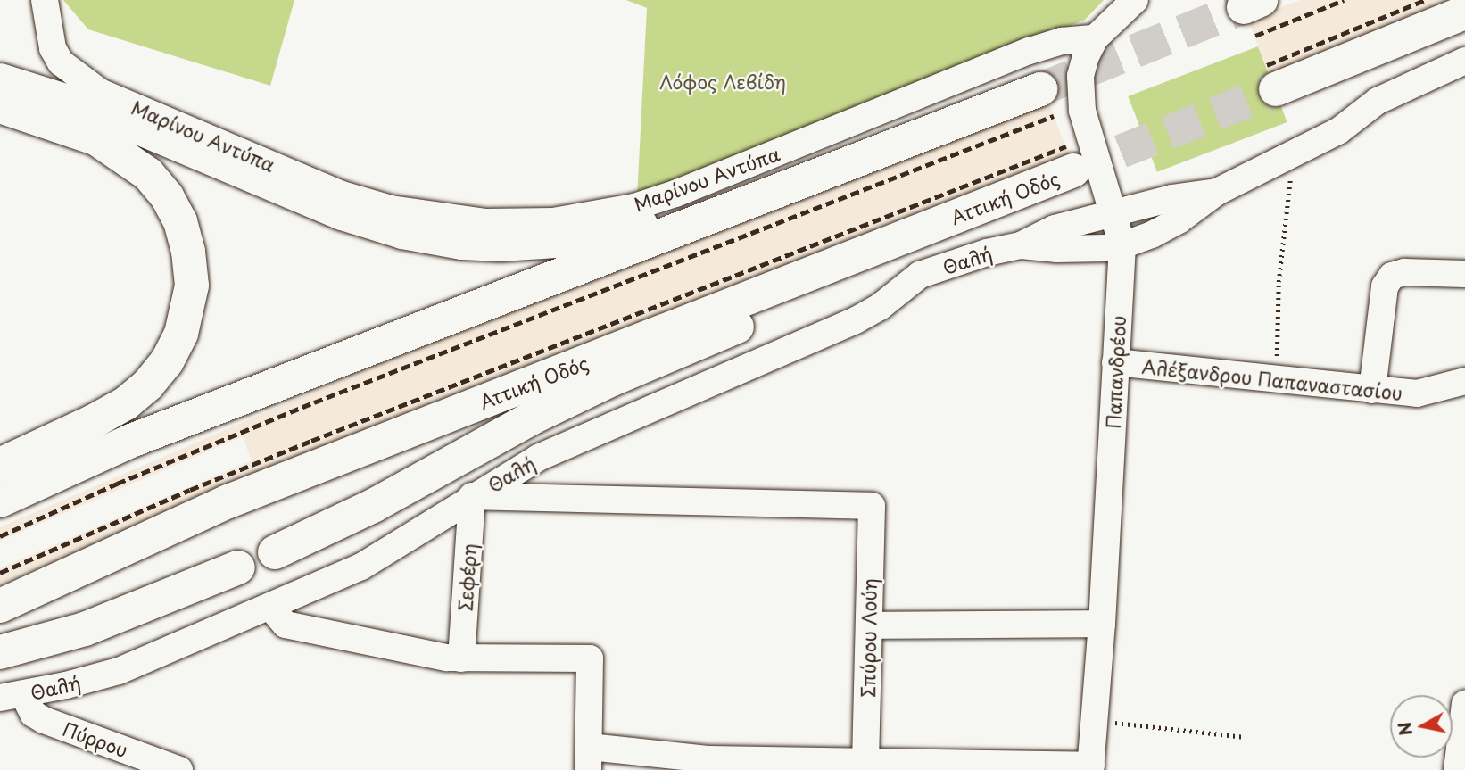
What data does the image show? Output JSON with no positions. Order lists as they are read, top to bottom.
{
  "streets": {
    "highway": ["Αττική Οδός"],
    "street": [
      "Μαρίνου Αντύπα",
      "Θαλή",
      "Παπανδρέου",
      "Αλέξανδρου Παπαναστασίου",
      "Σεφέρη",
      "Σπύρου Λούη",
      "Πύρρου"
    ]
  },
  "crossings": [
    ["Μαρίνου Αντύπα", "Παπανδρέου"],
    ["Θαλή", "Παπανδρέου"],
    ["Θαλή", "Σεφέρη"],
    ["Θαλή", "Σπύρου Λούη"],
    ["Θαλή", "Πύρρου"],
    ["Παπανδρέου", "Αλέξανδρου Παπαναστασίου"],
    ["Σεφέρη", "Σπύρου Λούη"]
  ],
  "parks": ["Λόφος Λεβίδη"],
  "north": "left"
}
